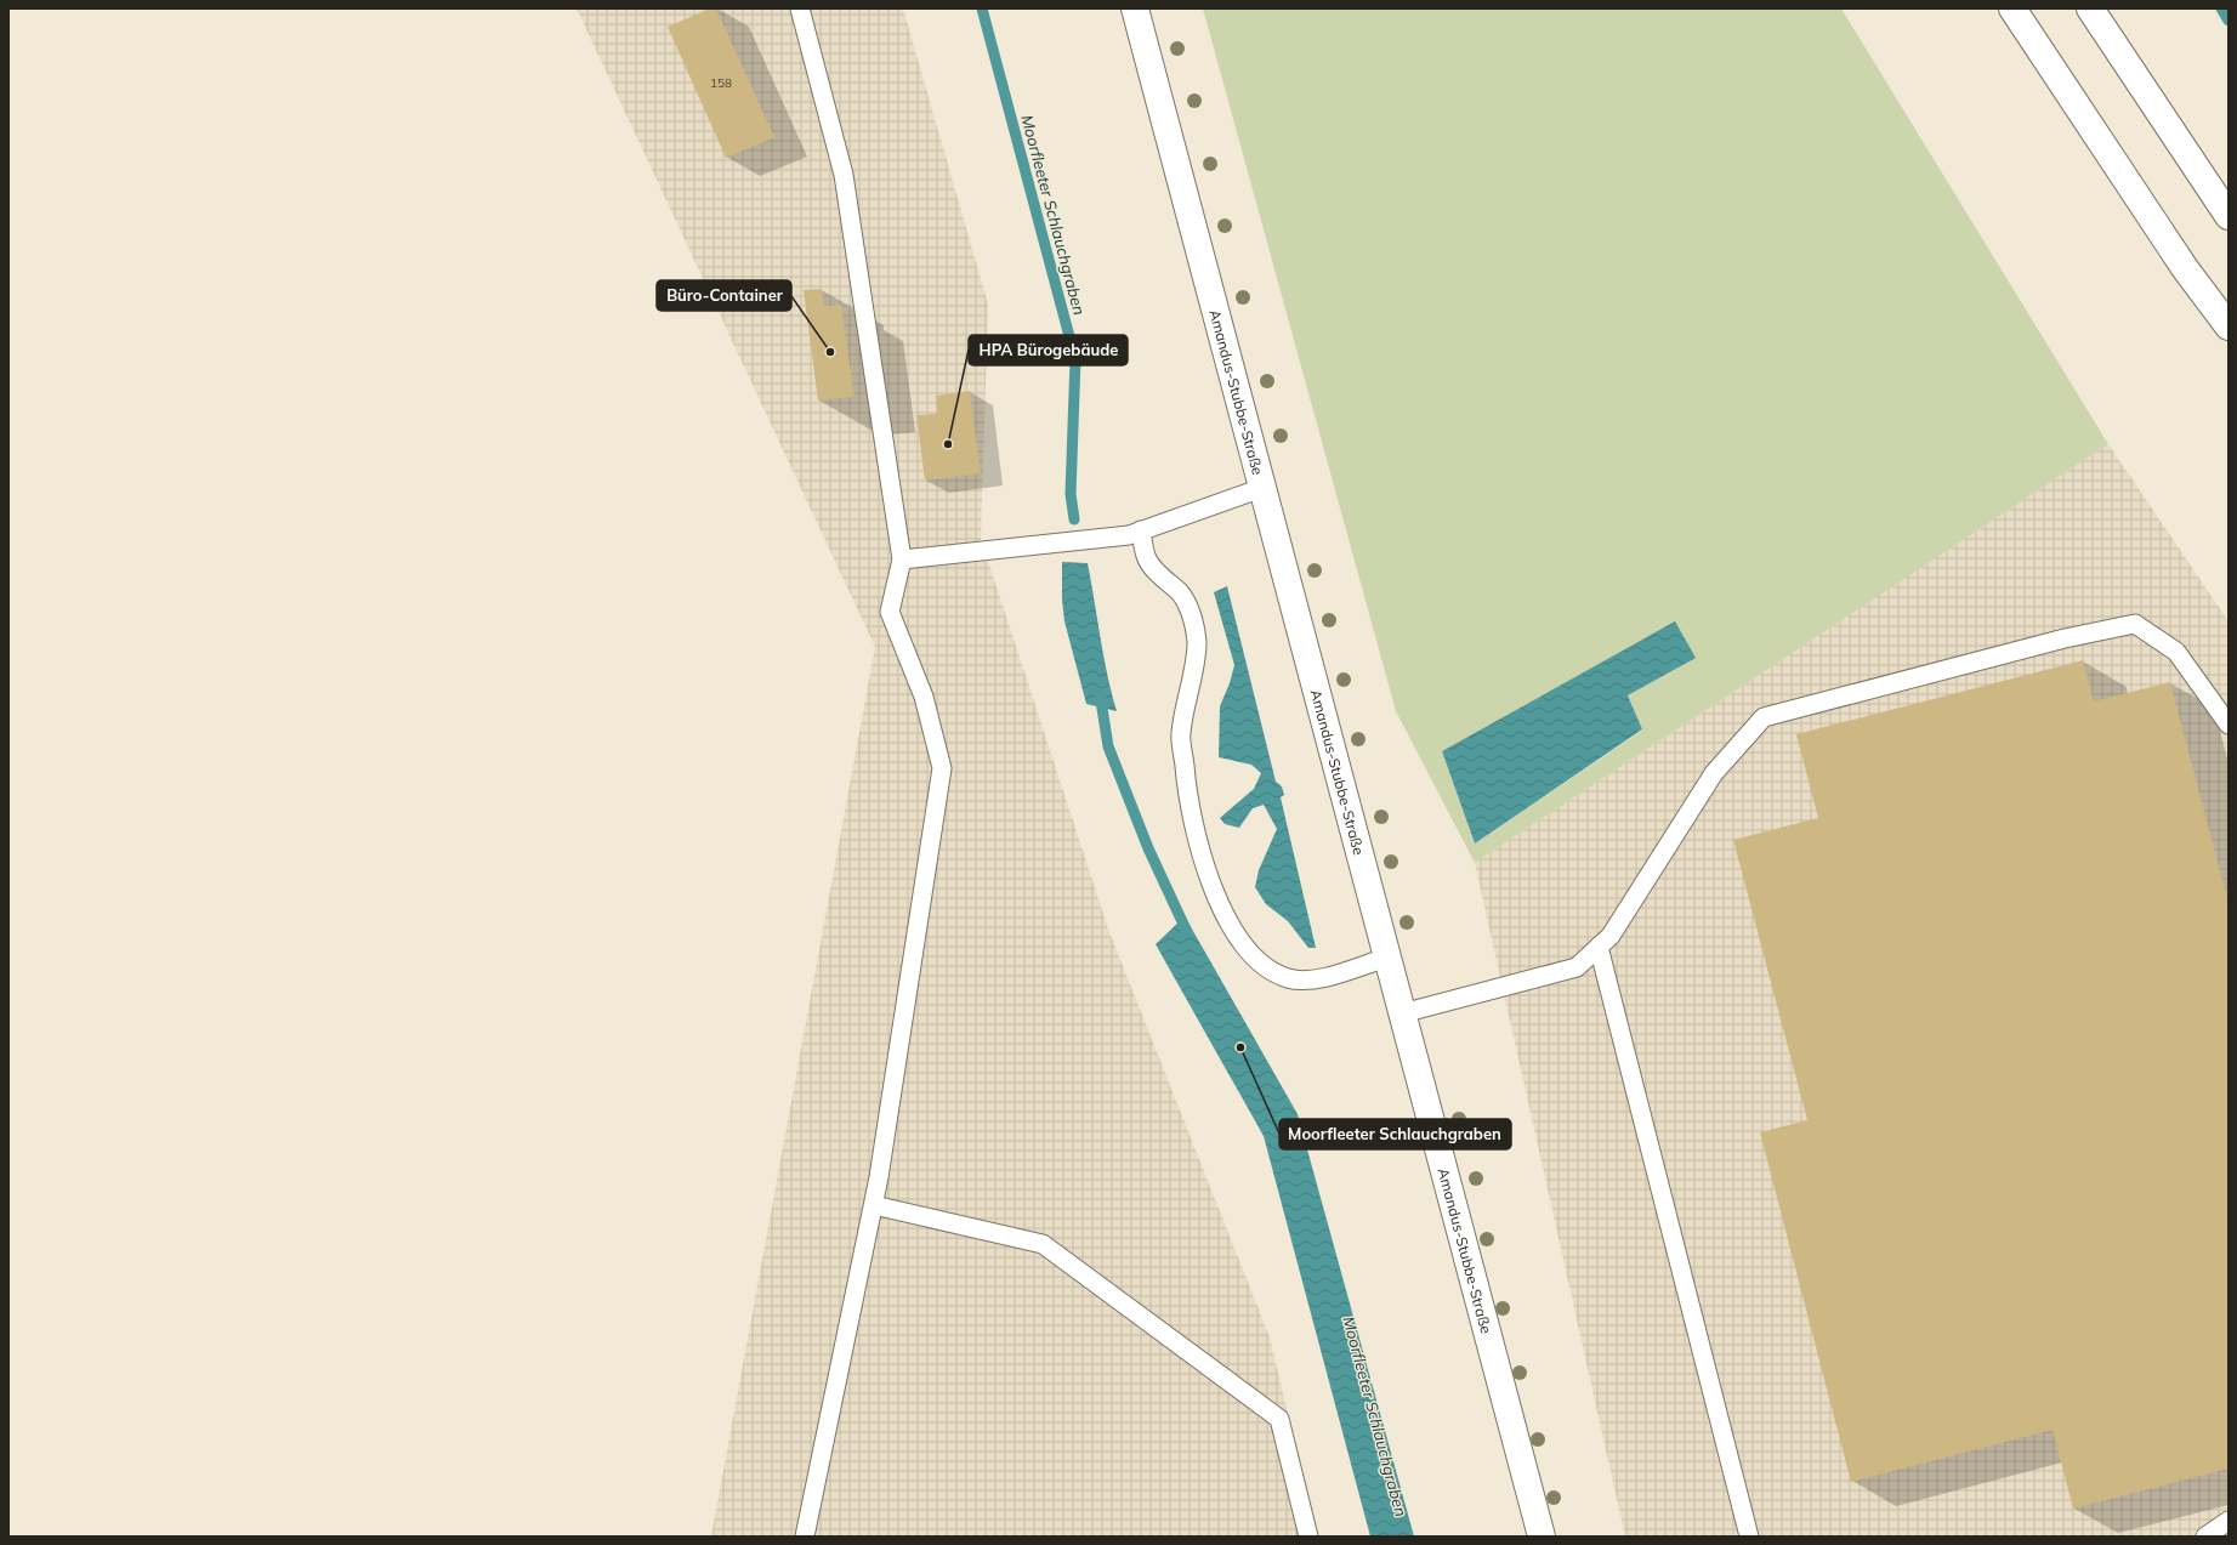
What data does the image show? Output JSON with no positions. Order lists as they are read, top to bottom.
{
  "streets": {
    "main road": ["Amandus-Stubbe-Straße"]
  },
  "water": ["Moorfleeter Schlauchgraben"],
  "places": ["Büro-Container", "HPA Bürogebäude", "Moorfleeter Schlauchgraben"],
  "house_numbers": ["158"]
}
